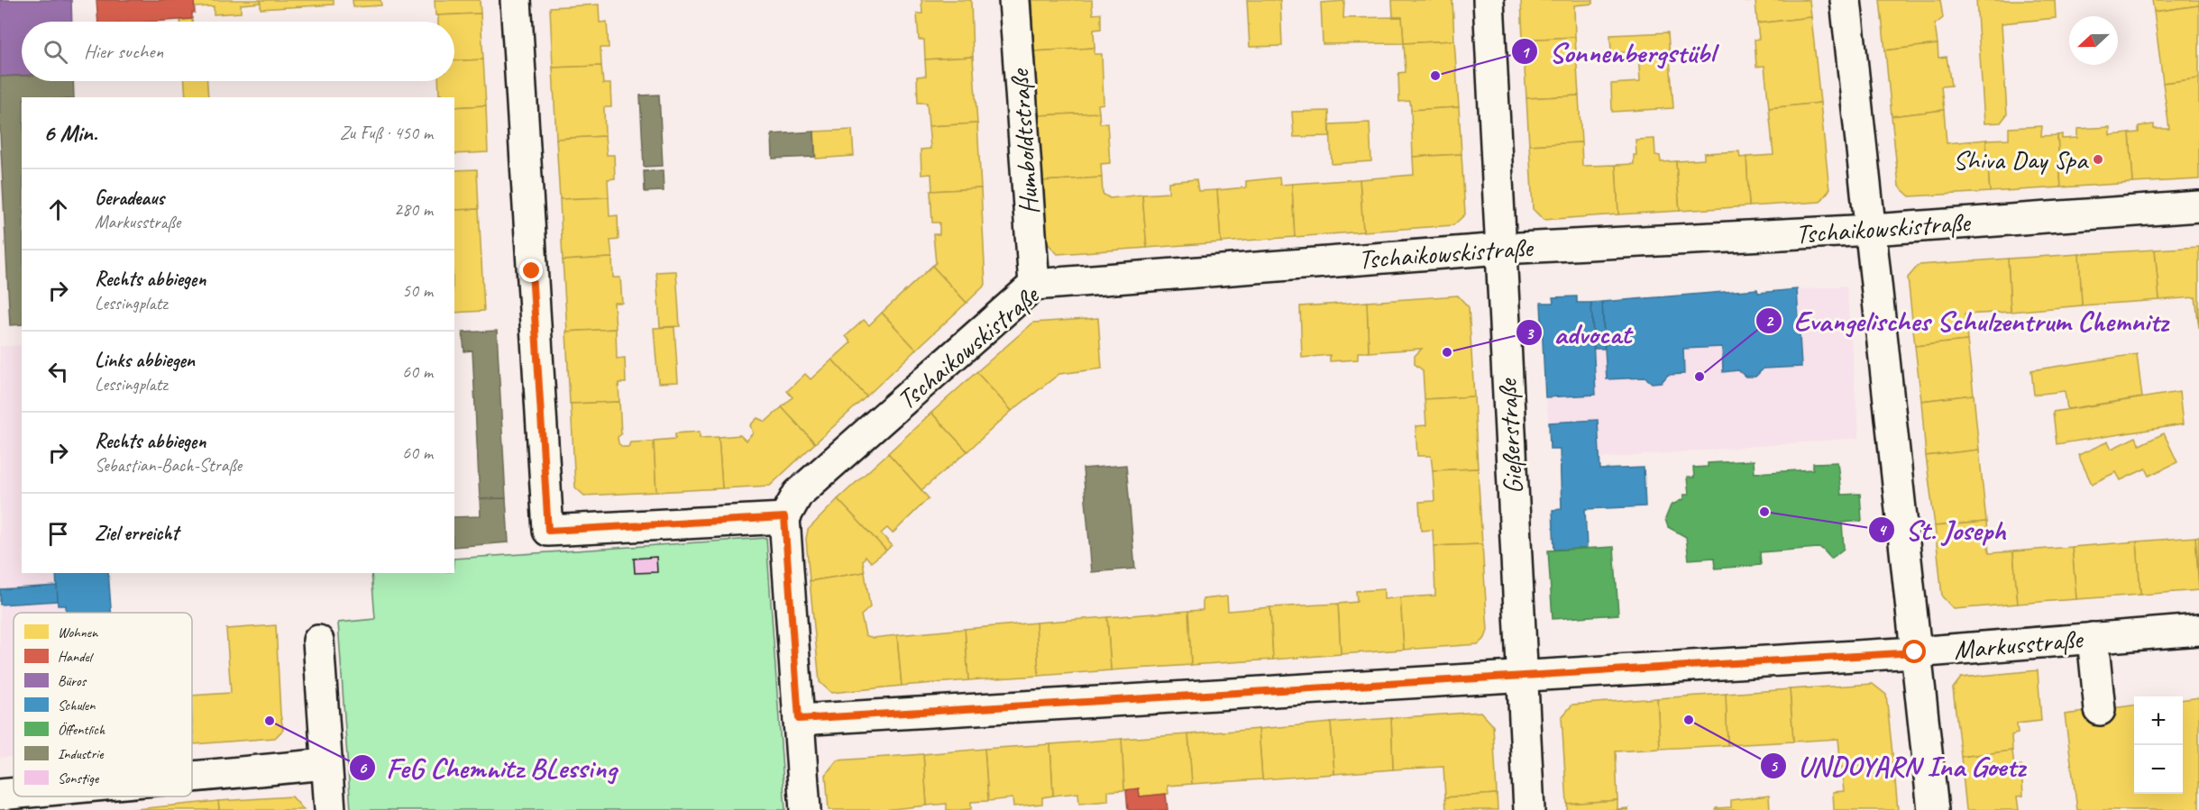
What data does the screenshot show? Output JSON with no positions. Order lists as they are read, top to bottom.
{
  "streets": {
    "street": [
      "Humboldtstraße",
      "Tschaikowskistraße",
      "Gießerstraße",
      "Markusstraße"
    ]
  },
  "crossings": [
    ["Humboldtstraße", "Tschaikowskistraße"],
    ["Tschaikowskistraße", "Gießerstraße"],
    ["Gießerstraße", "Markusstraße"]
  ],
  "places": [
    "Sonnenbergstübl",
    "Shiva Day Spa",
    "advocat",
    "Evangelisches Schulzentrum Chemnitz",
    "St. Joseph",
    "UNDOYARN Ina Goetz",
    "FeG Chemnitz BLessing"
  ],
  "legend": [
    "Wohnen",
    "Handel",
    "Büros",
    "Schulen",
    "Öffentlich",
    "Industrie",
    "Sonstige"
  ],
  "north": "left",
  "page": {
    "search": "Hier suchen",
    "heading": ["6 Min.", "Zu Fuß · 450 m"],
    "list": [
      ["Geradeaus", "Markusstraße", "280 m"],
      ["Rechts abbiegen", "Lessingplatz", "50 m"],
      ["Links abbiegen", "Lessingplatz", "60 m"],
      ["Rechts abbiegen", "Sebastian-Bach-Straße", "60 m"],
      "Ziel erreicht"
    ],
    "map_buttons": ["+", "−"]
  }
}
